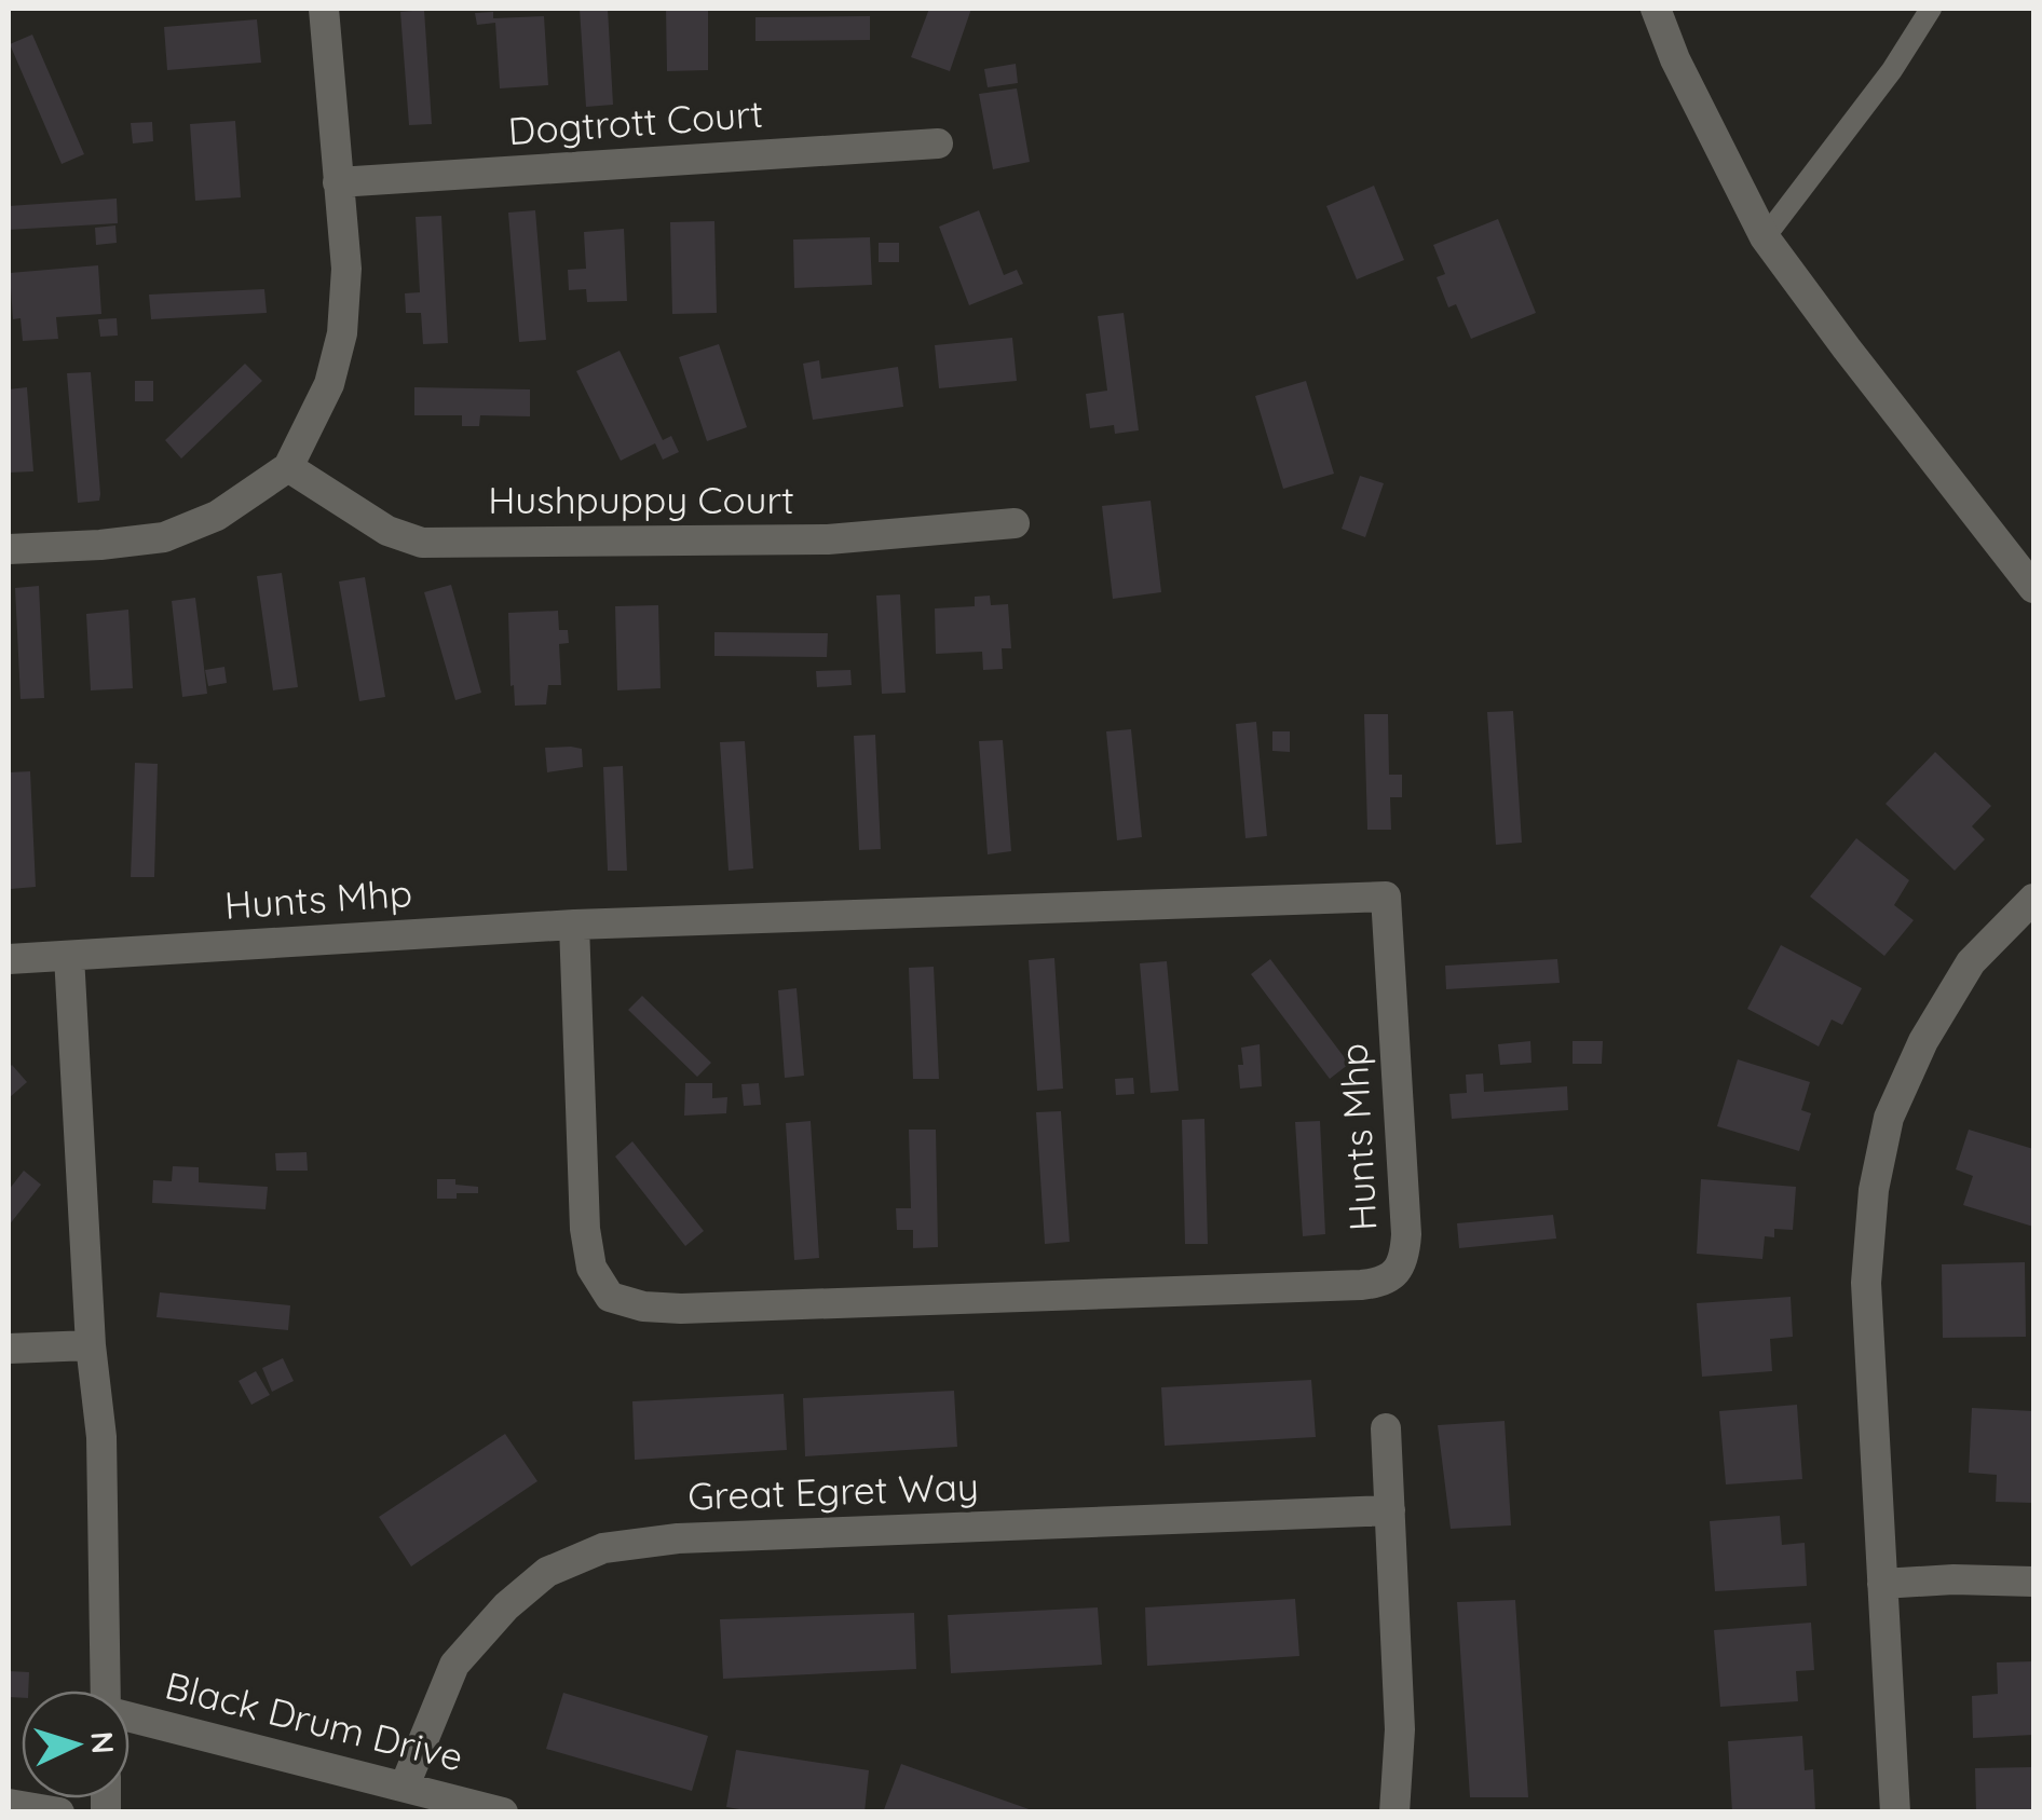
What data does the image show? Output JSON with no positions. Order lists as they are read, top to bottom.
{
  "streets": {
    "street": [
      "Dogtrott Court",
      "Hushpuppy Court",
      "Hunts Mhp",
      "Great Egret Way",
      "Black Drum Drive"
    ]
  },
  "crossings": [
    ["Great Egret Way", "Black Drum Drive"]
  ],
  "north": "right"
}
